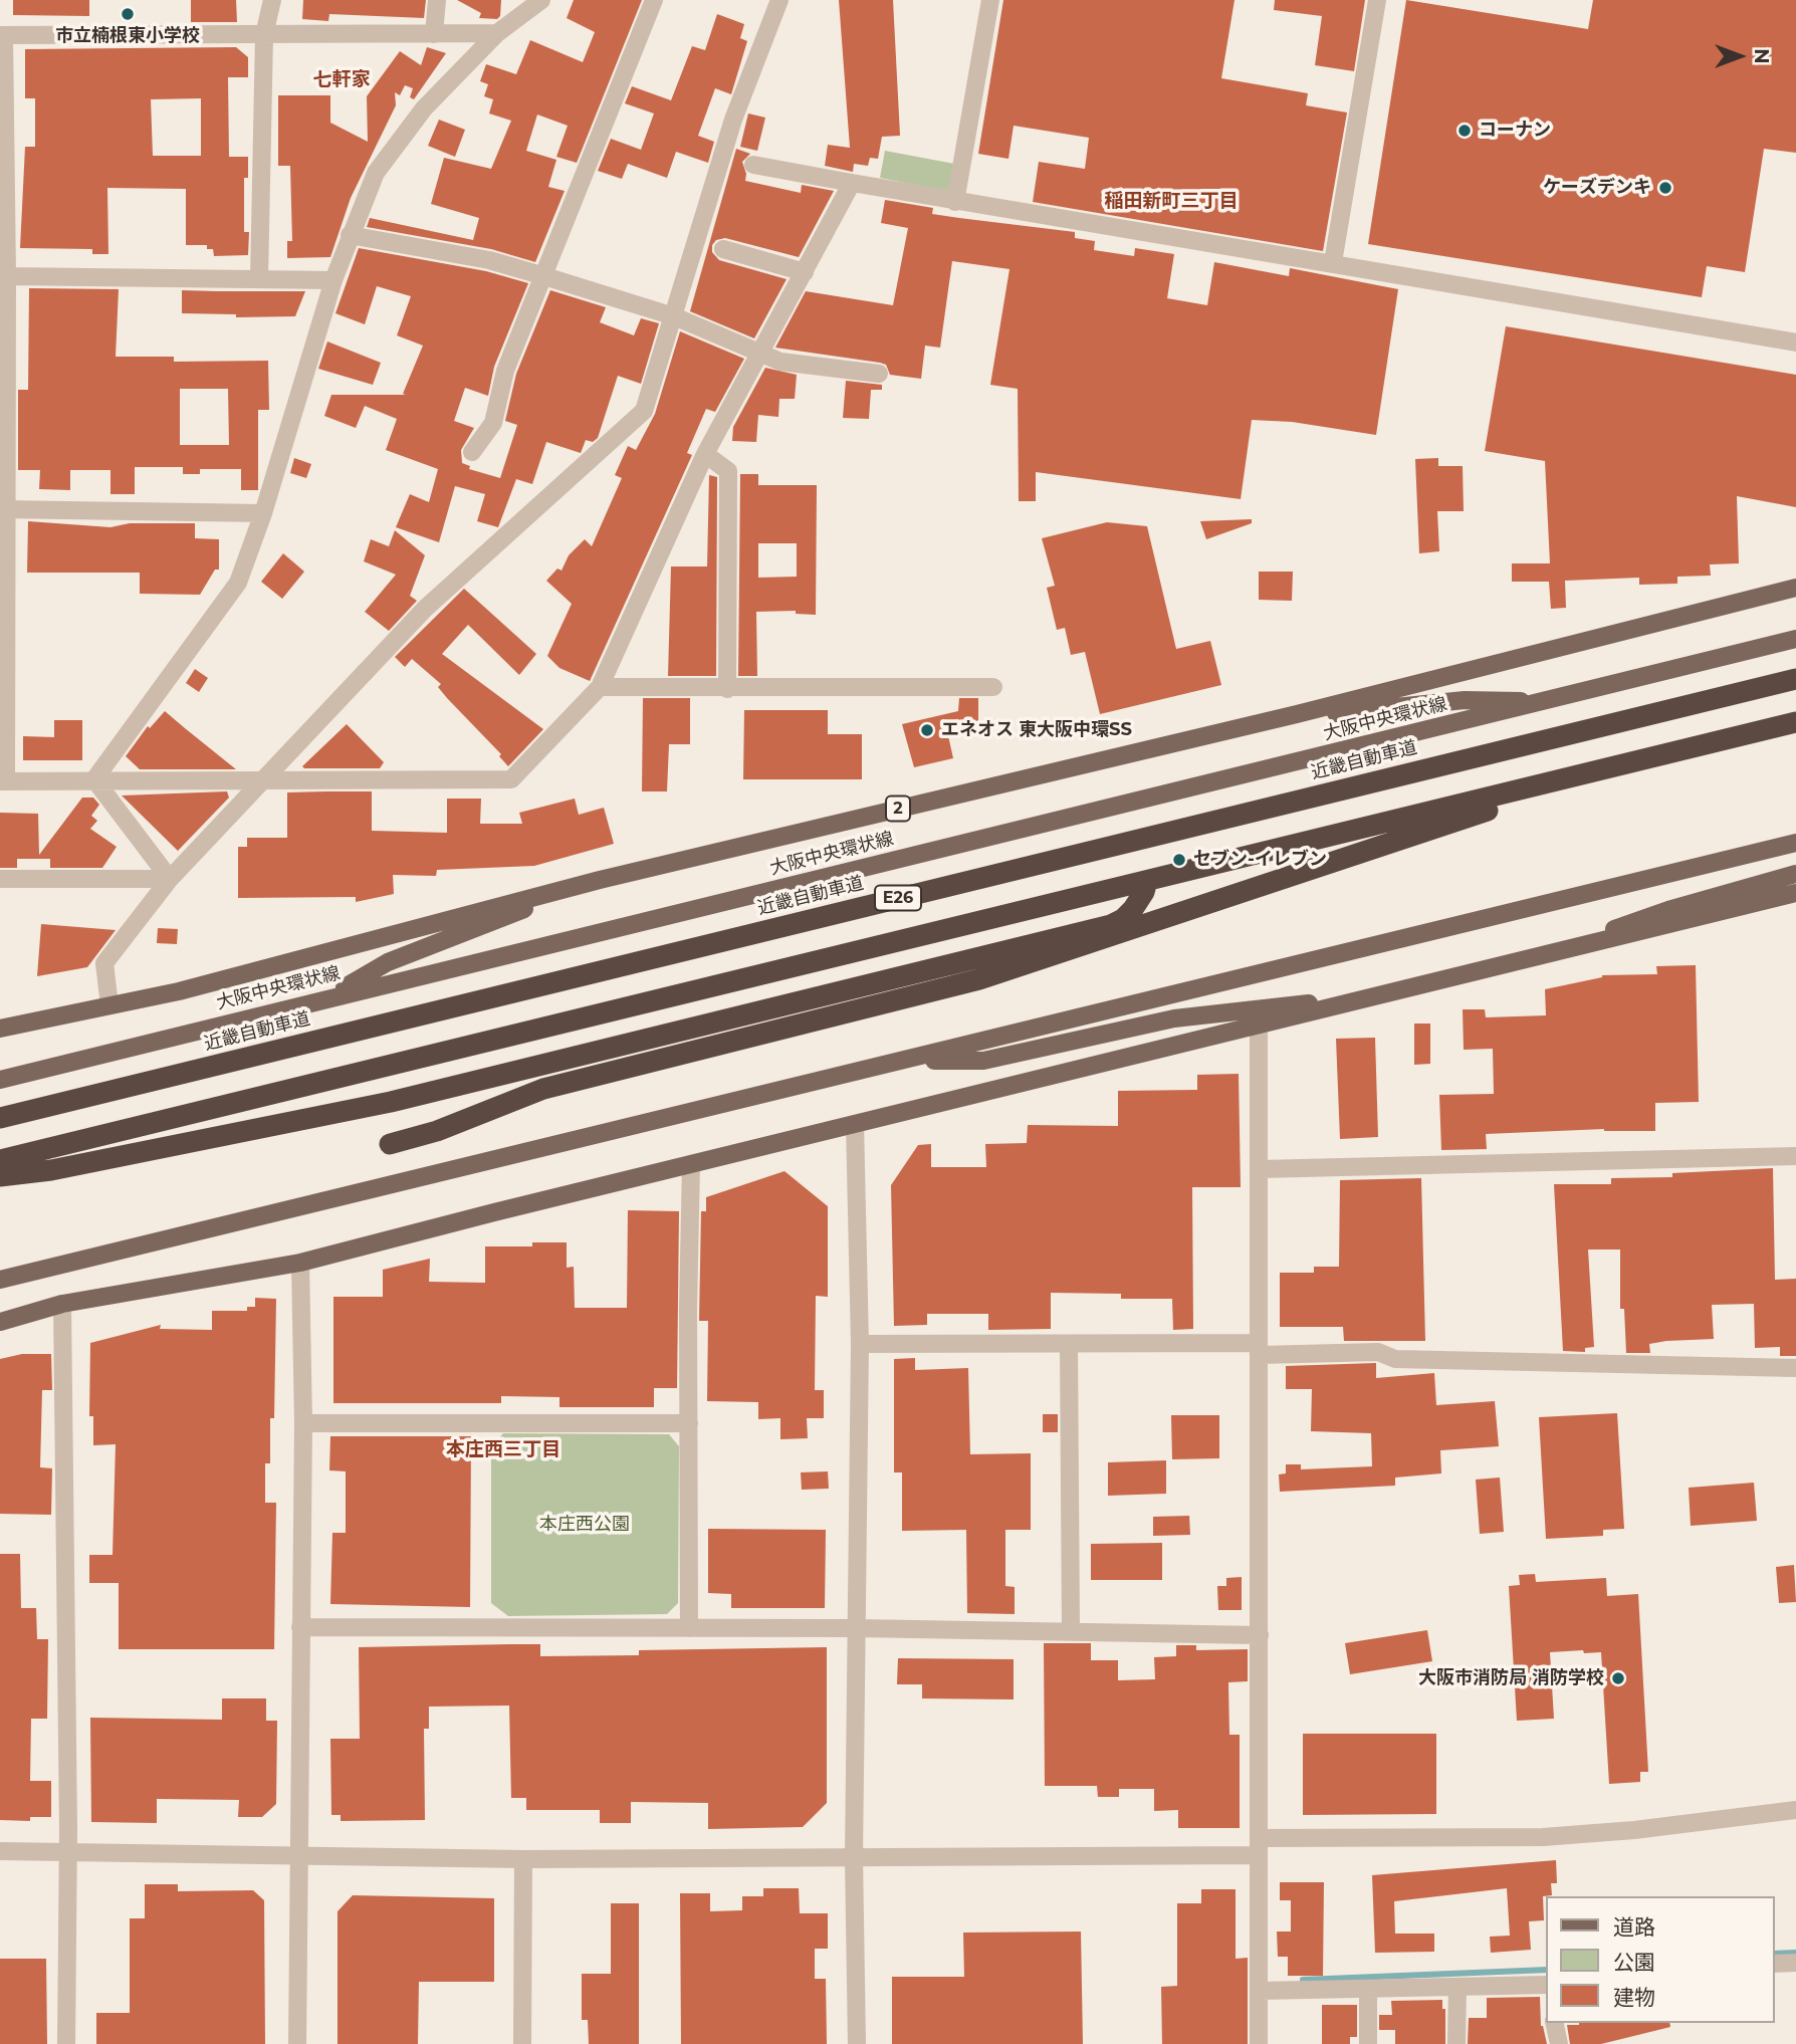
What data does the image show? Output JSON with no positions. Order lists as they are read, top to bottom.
{
  "streets": {
    "highway": ["近畿自動車道", "E26"],
    "main road": ["大阪中央環状線", "2"]
  },
  "districts": ["七軒家", "稲田新町三丁目", "本庄西三丁目"],
  "parks": ["本庄西公園"],
  "places": [
    "市立楠根東小学校",
    "コーナン",
    "ケーズデンキ",
    "エネオス 東大阪中環SS",
    "セブン-イレブン",
    "大阪市消防局 消防学校"
  ],
  "legend": ["道路", "公園", "建物"],
  "north": "right"
}
